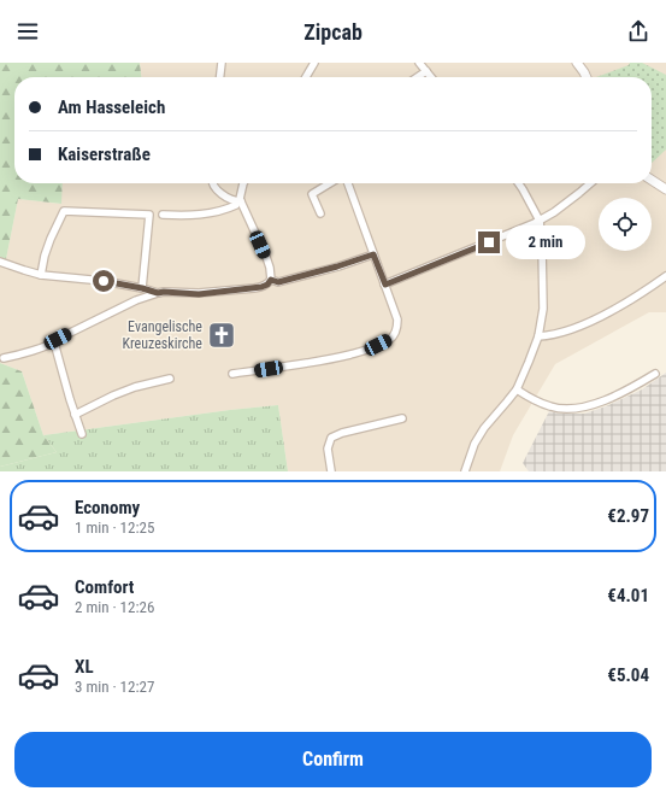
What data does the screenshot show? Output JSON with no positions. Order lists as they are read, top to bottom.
{
  "places": {
    "church": ["Evangelische Kreuzeskirche"]
  },
  "page": {
    "header": "Zipcab",
    "banner": ["Am Hasseleich", "Kaiserstraße"],
    "bubble": "2 min",
    "list": [
      {
        "name": "Economy",
        "note": "1 min · 12:25",
        "value": "€2.97"
      },
      {
        "name": "Comfort",
        "note": "2 min · 12:26",
        "value": "€4.01"
      },
      {
        "name": "XL",
        "note": "3 min · 12:27",
        "value": "€5.04"
      }
    ],
    "buttons": "Confirm"
  }
}
